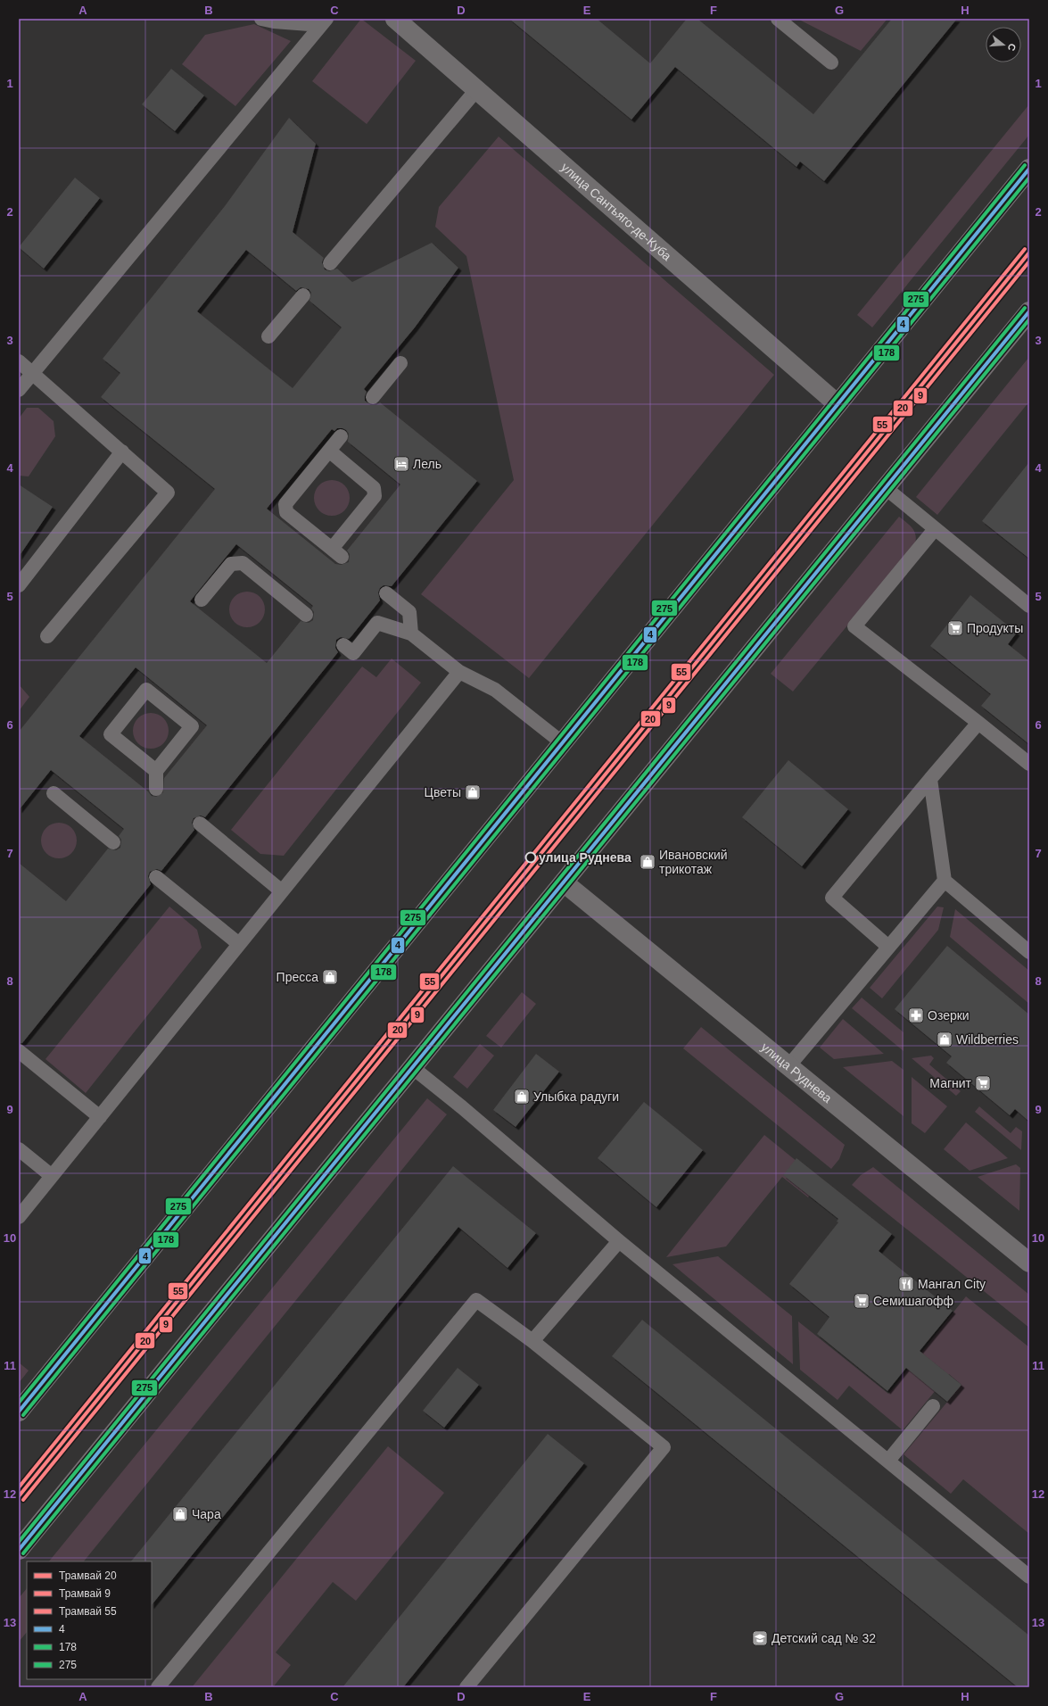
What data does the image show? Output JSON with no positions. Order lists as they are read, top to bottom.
{
  "streets": {
    "street": ["улица Сантьяго-де-Куба", "улица Руднева"]
  },
  "places": {
    "hotel": ["Лель"],
    "supermarket": ["Продукты", "Магнит", "Семишагофф"],
    "shop": [
      "Цветы",
      "Ивановский трикотаж",
      "Пресса",
      "Wildberries",
      "Улыбка радуги",
      "Чара"
    ],
    "other": ["улица Руднева"],
    "pharmacy": ["Озерки"],
    "restaurant": ["Мангал City"],
    "school or university": ["Детский сад № 32"]
  },
  "lines": [
    "transit line 275",
    "transit line 4",
    "transit line 178",
    "tram line 55",
    "tram line 20",
    "tram line 9"
  ],
  "legend": [
    "Трамвай 20",
    "Трамвай 9",
    "Трамвай 55",
    "4",
    "178",
    "275"
  ],
  "north": "right",
  "grid": {
    "columns": [
      "A",
      "B",
      "C",
      "D",
      "E",
      "F",
      "G",
      "H"
    ],
    "rows": [
      "1",
      "2",
      "3",
      "4",
      "5",
      "6",
      "7",
      "8",
      "9",
      "10",
      "11",
      "12",
      "13"
    ]
  }
}
